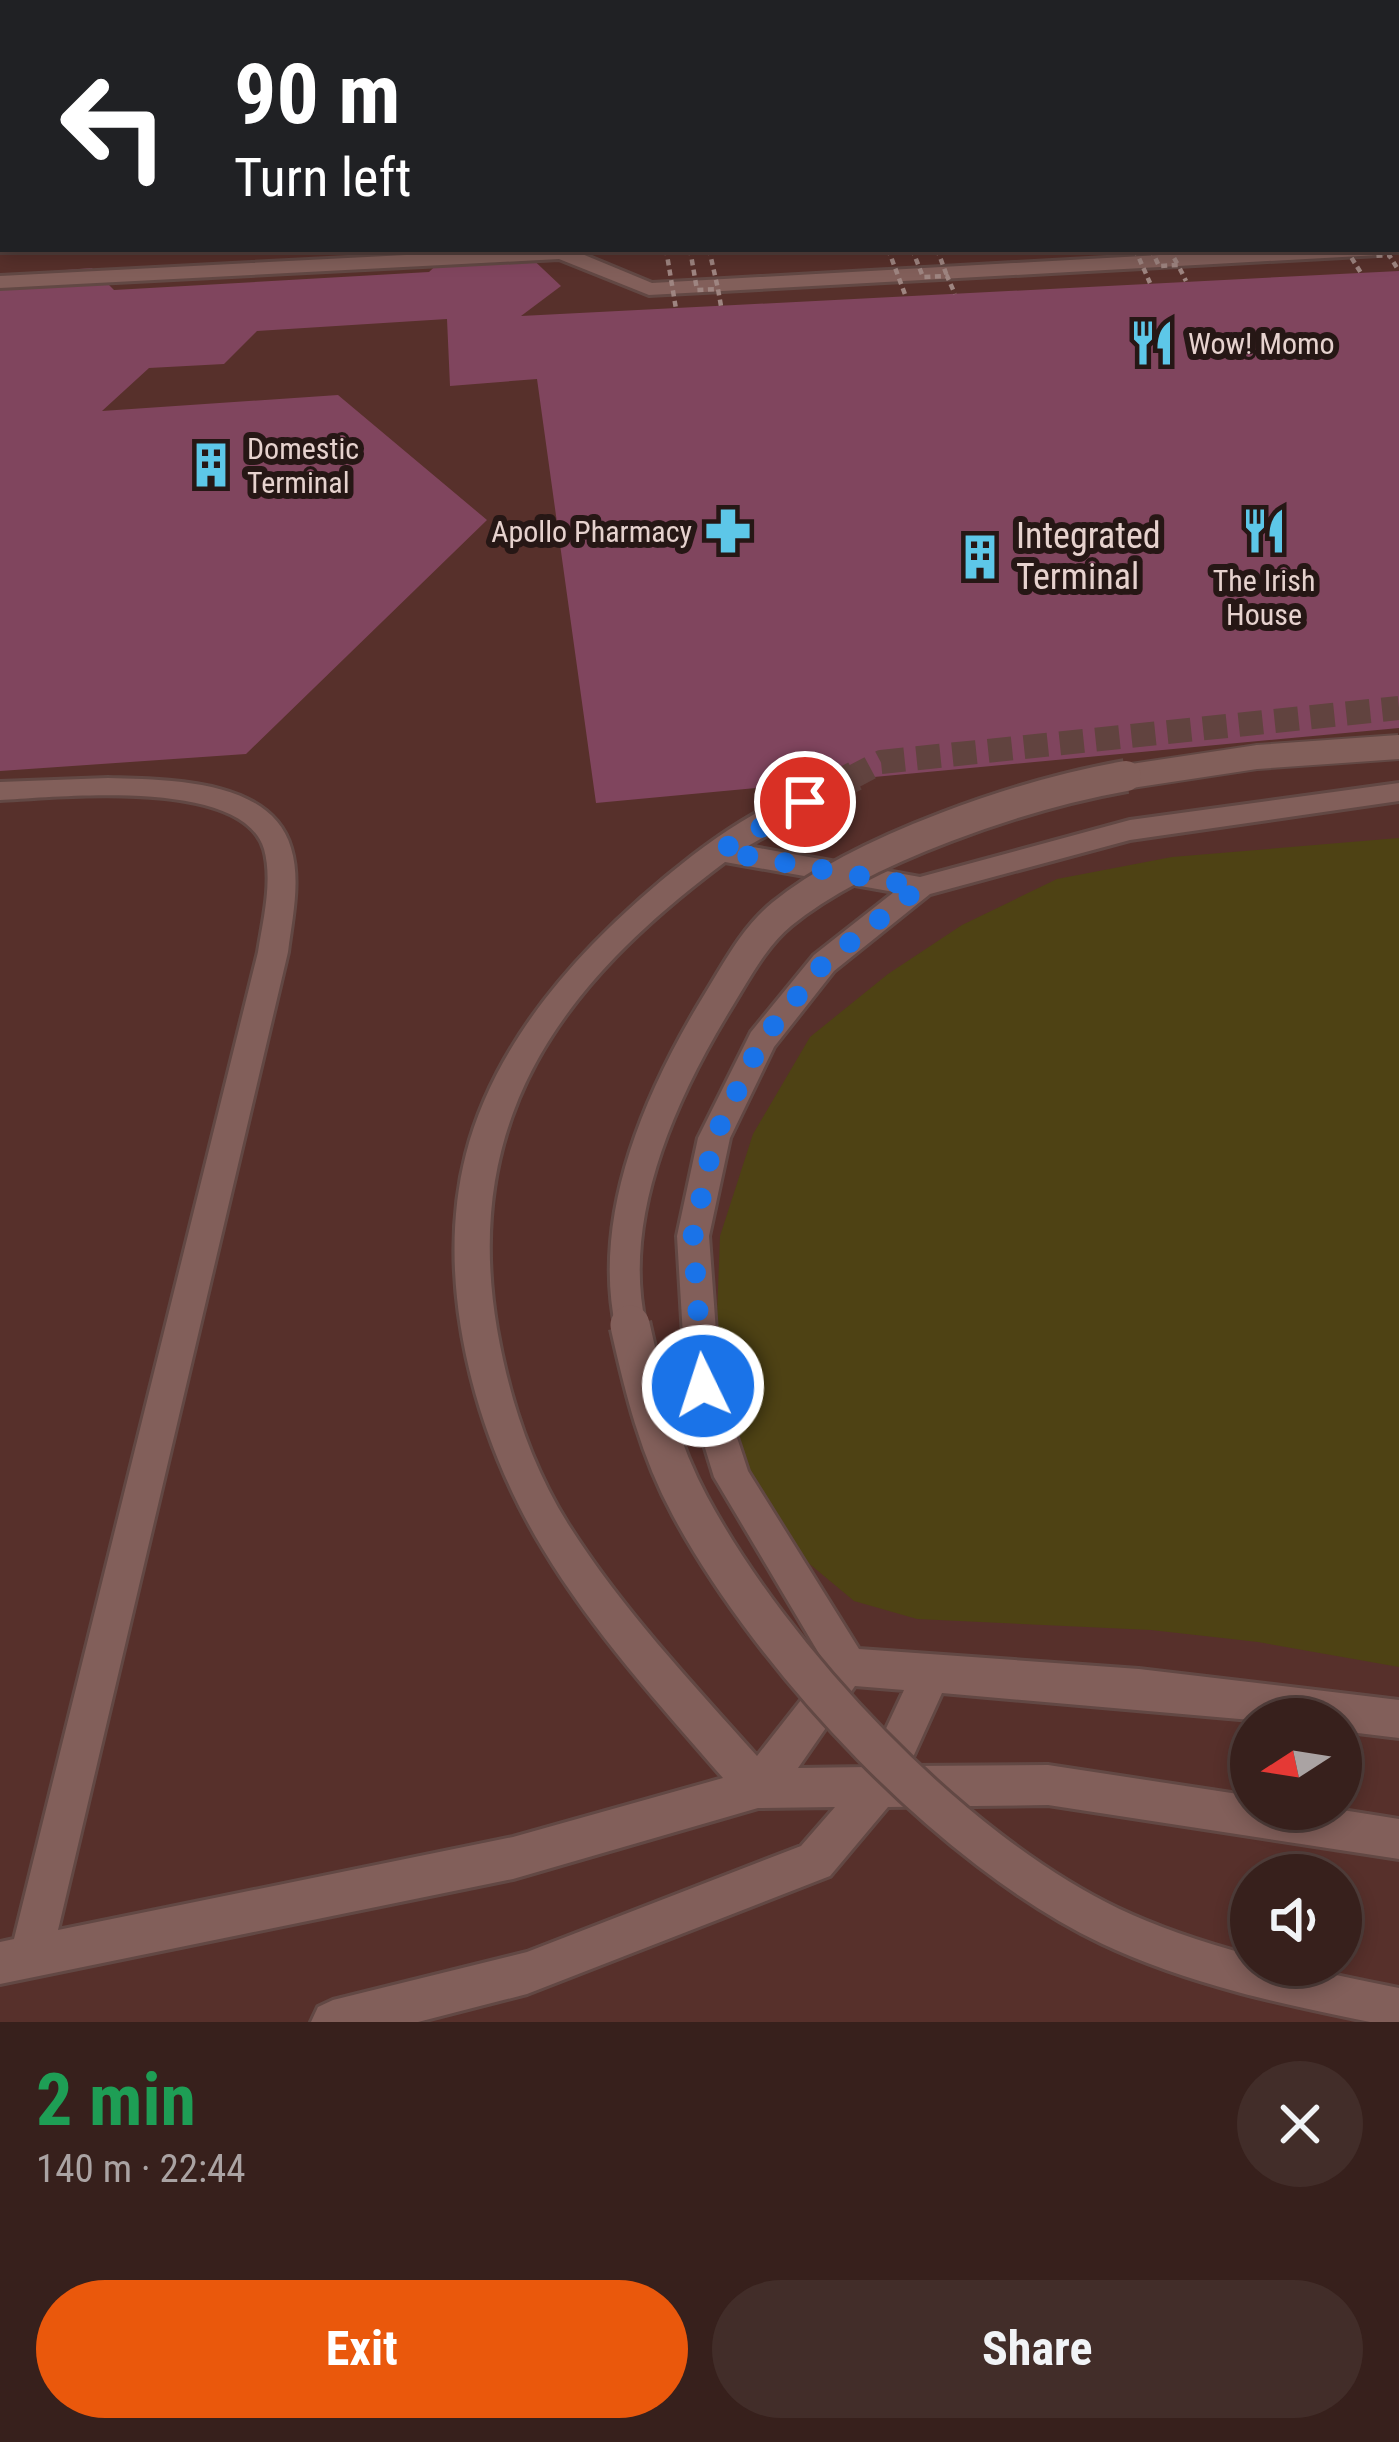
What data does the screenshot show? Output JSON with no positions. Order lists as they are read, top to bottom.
{
  "places": {
    "restaurant": ["Wow! Momo", "The Irish House"],
    "building": ["Domestic Terminal", "Integrated Terminal"],
    "pharmacy": ["Apollo Pharmacy"]
  },
  "north": "left",
  "page": {
    "turn": ["90 m", "Turn left"],
    "heading": ["2 min", "140 m · 22:44"],
    "buttons": ["Exit", "Share"]
  }
}
